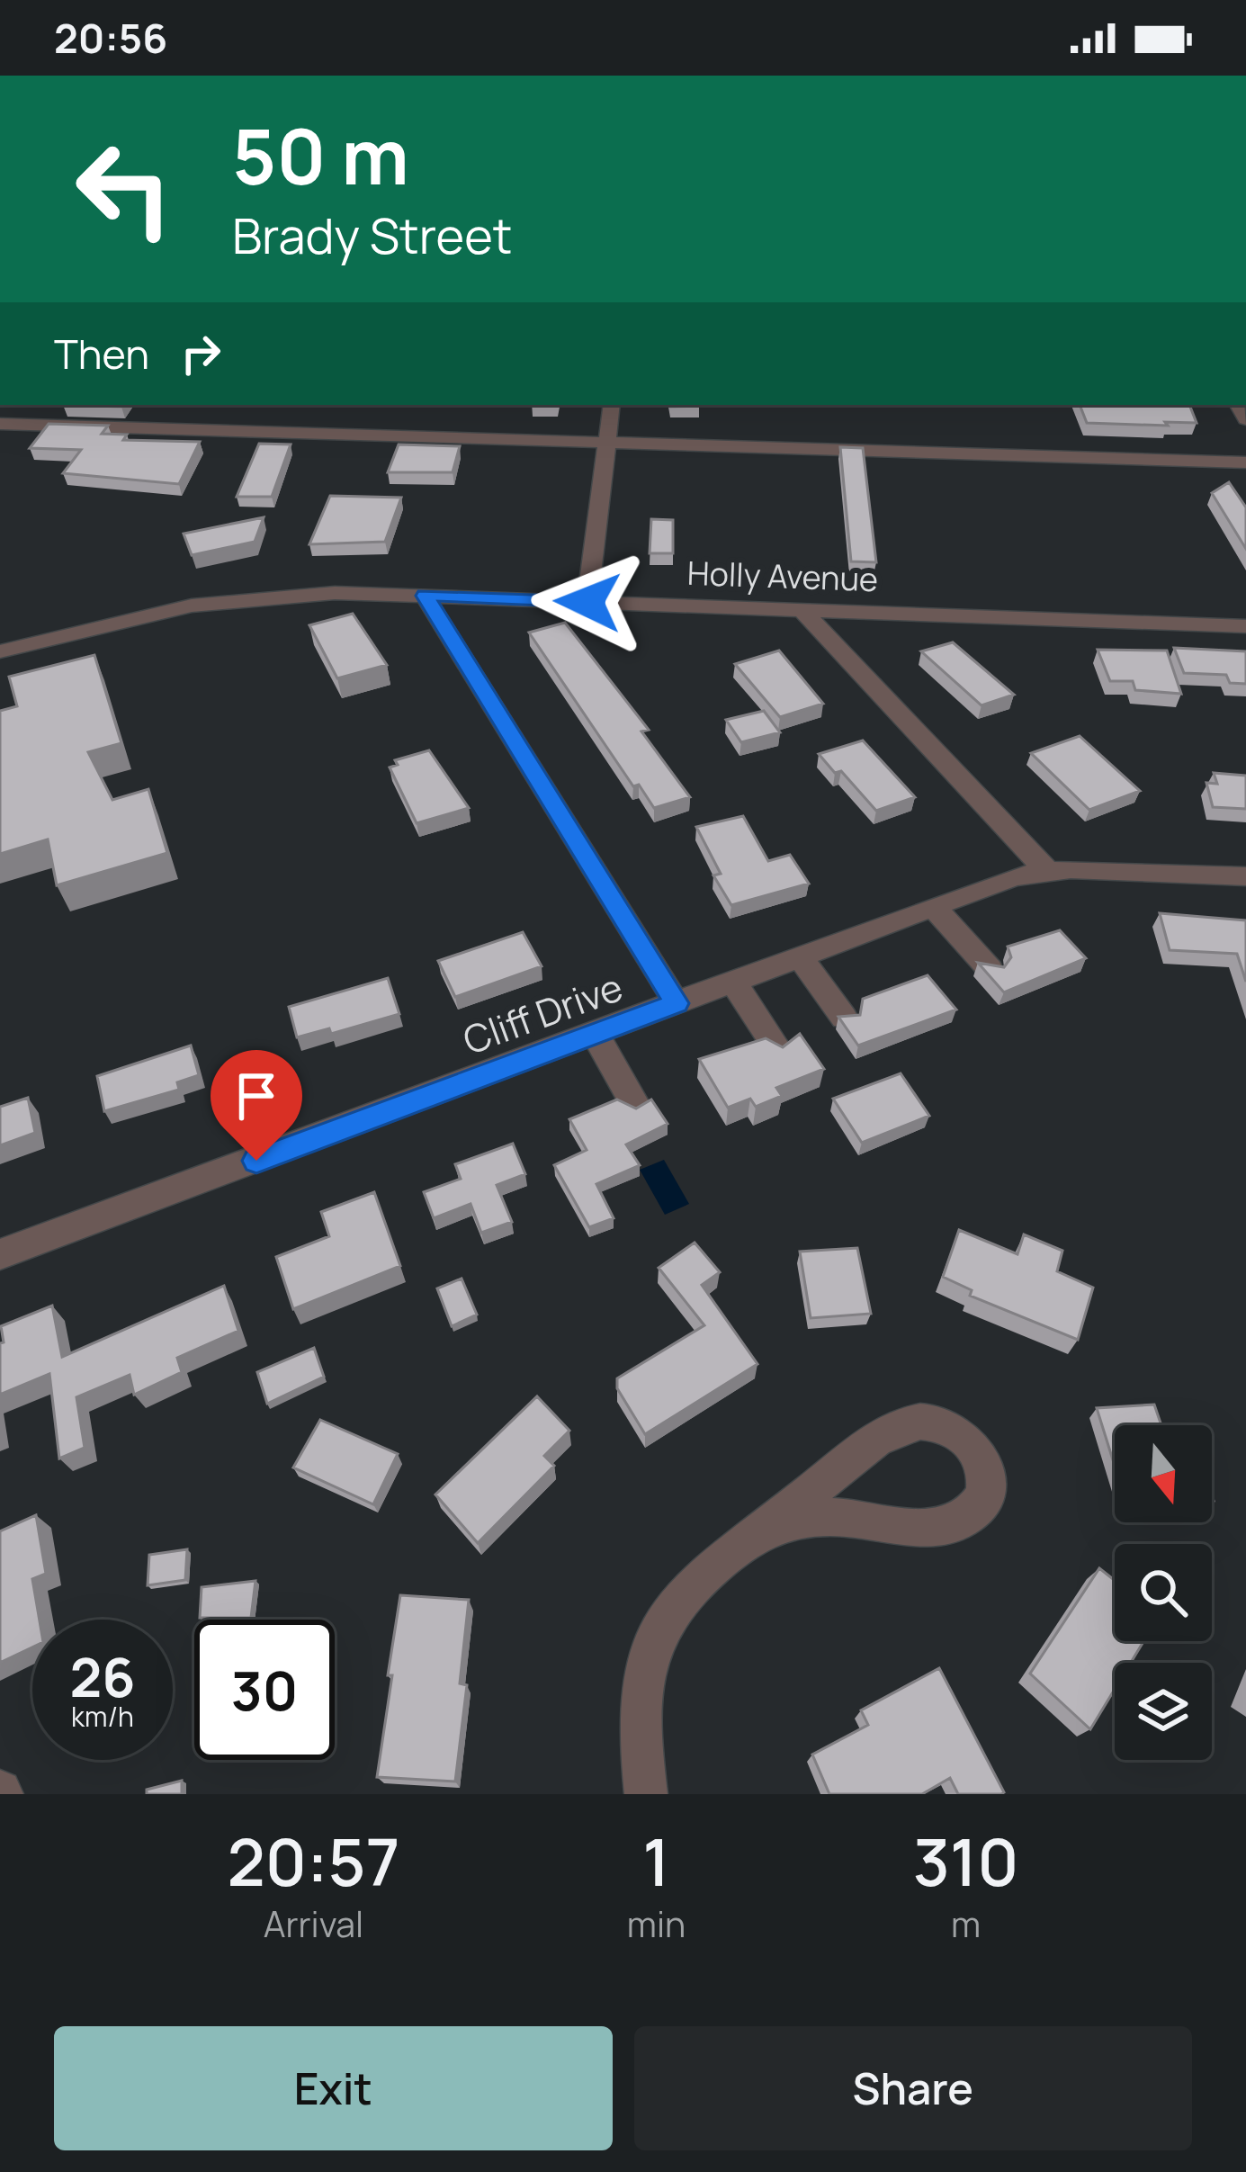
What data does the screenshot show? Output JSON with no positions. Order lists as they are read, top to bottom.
{
  "streets": {
    "street": ["Holly Avenue", "Cliff Drive"]
  },
  "north": "bottom",
  "page": {
    "status": "20:56",
    "turn": ["50 m", "Brady Street"],
    "then": "Then",
    "speed": "26 km/h",
    "limit": "30",
    "eta": [
      "20:57",
      "Arrival",
      "1",
      "min",
      "310",
      "m"
    ],
    "buttons": ["Exit", "Share"]
  }
}
